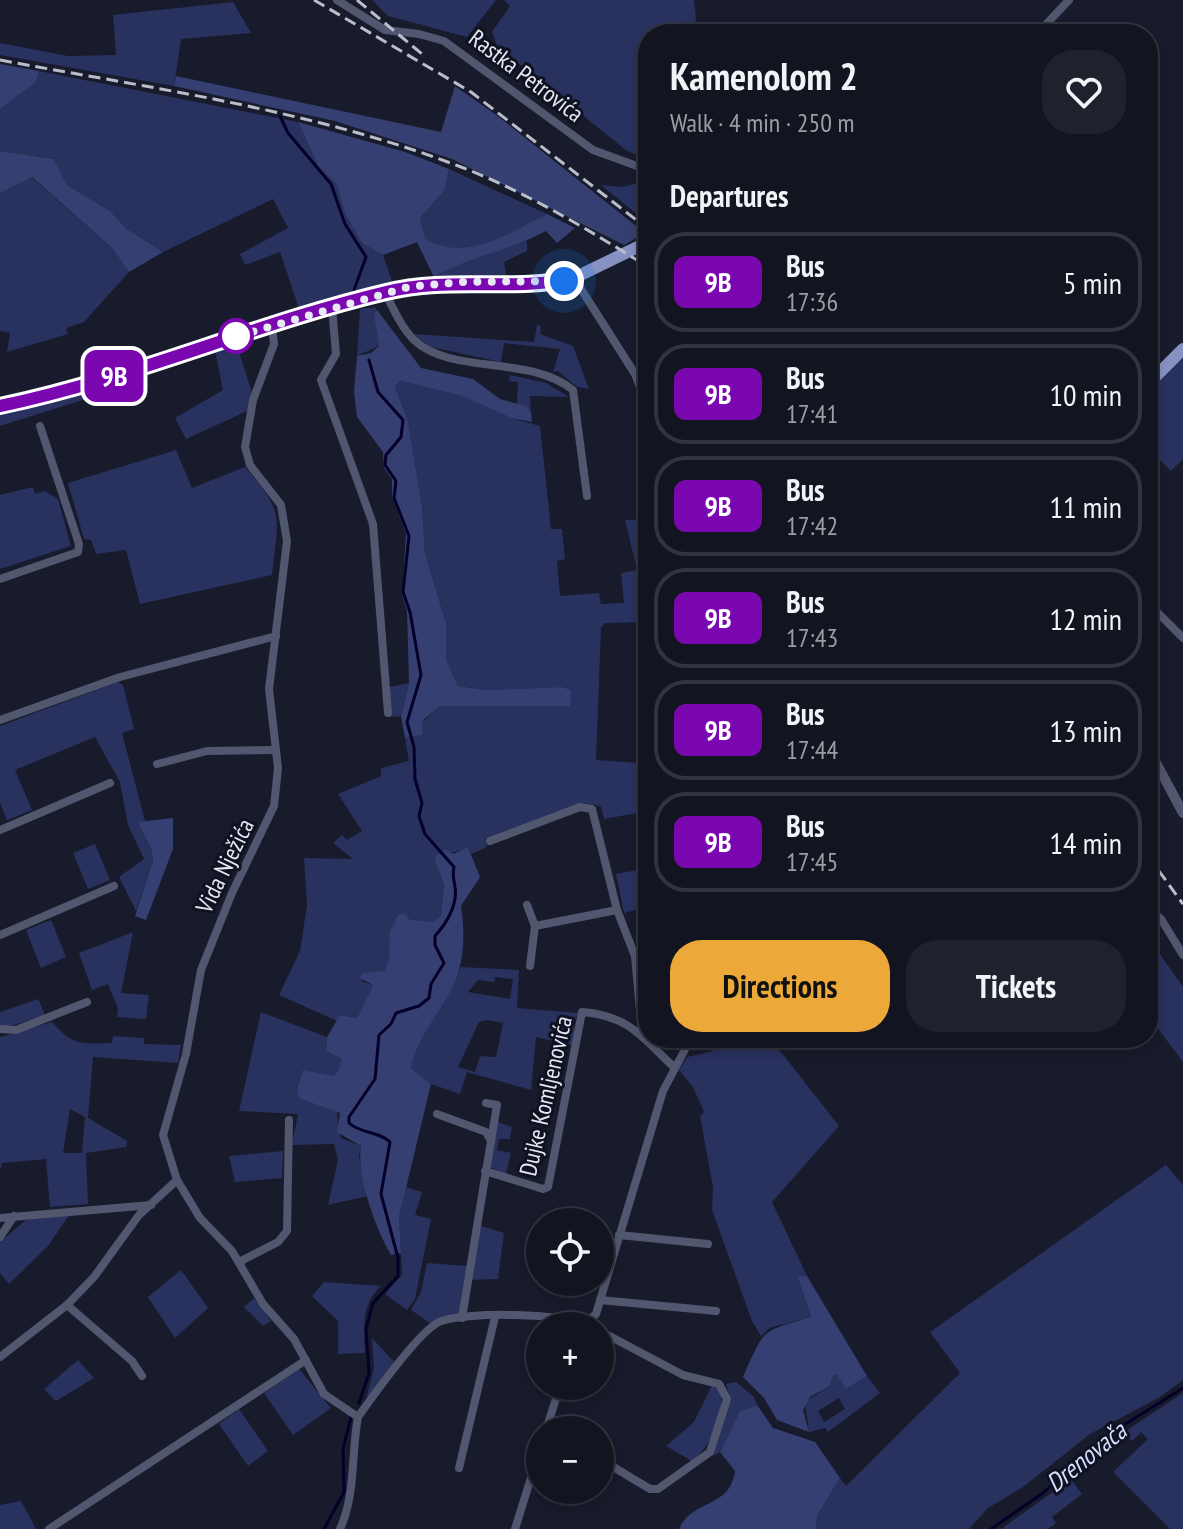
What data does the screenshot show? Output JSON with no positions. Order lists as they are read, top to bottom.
{
  "streets": {
    "street": ["Rastka Petrovića", "Vida Nježića", "Dujke Komljenovića"]
  },
  "water": ["Drenovača"],
  "lines": ["bus line 9B"],
  "page": {
    "on_map": "9B",
    "heading": [
      ["Kamenolom 2", "Walk · 4 min · 250 m"],
      "Departures"
    ],
    "list": [
      {
        "mark": "9B",
        "name": "Bus",
        "note": "17:36",
        "value": "5 min"
      },
      {
        "mark": "9B",
        "name": "Bus",
        "note": "17:41",
        "value": "10 min"
      },
      {
        "mark": "9B",
        "name": "Bus",
        "note": "17:42",
        "value": "11 min"
      },
      {
        "mark": "9B",
        "name": "Bus",
        "note": "17:43",
        "value": "12 min"
      },
      {
        "mark": "9B",
        "name": "Bus",
        "note": "17:44",
        "value": "13 min"
      },
      {
        "mark": "9B",
        "name": "Bus",
        "note": "17:45",
        "value": "14 min"
      }
    ],
    "buttons": ["Directions", "Tickets"],
    "map_buttons": ["+", "−"]
  }
}
